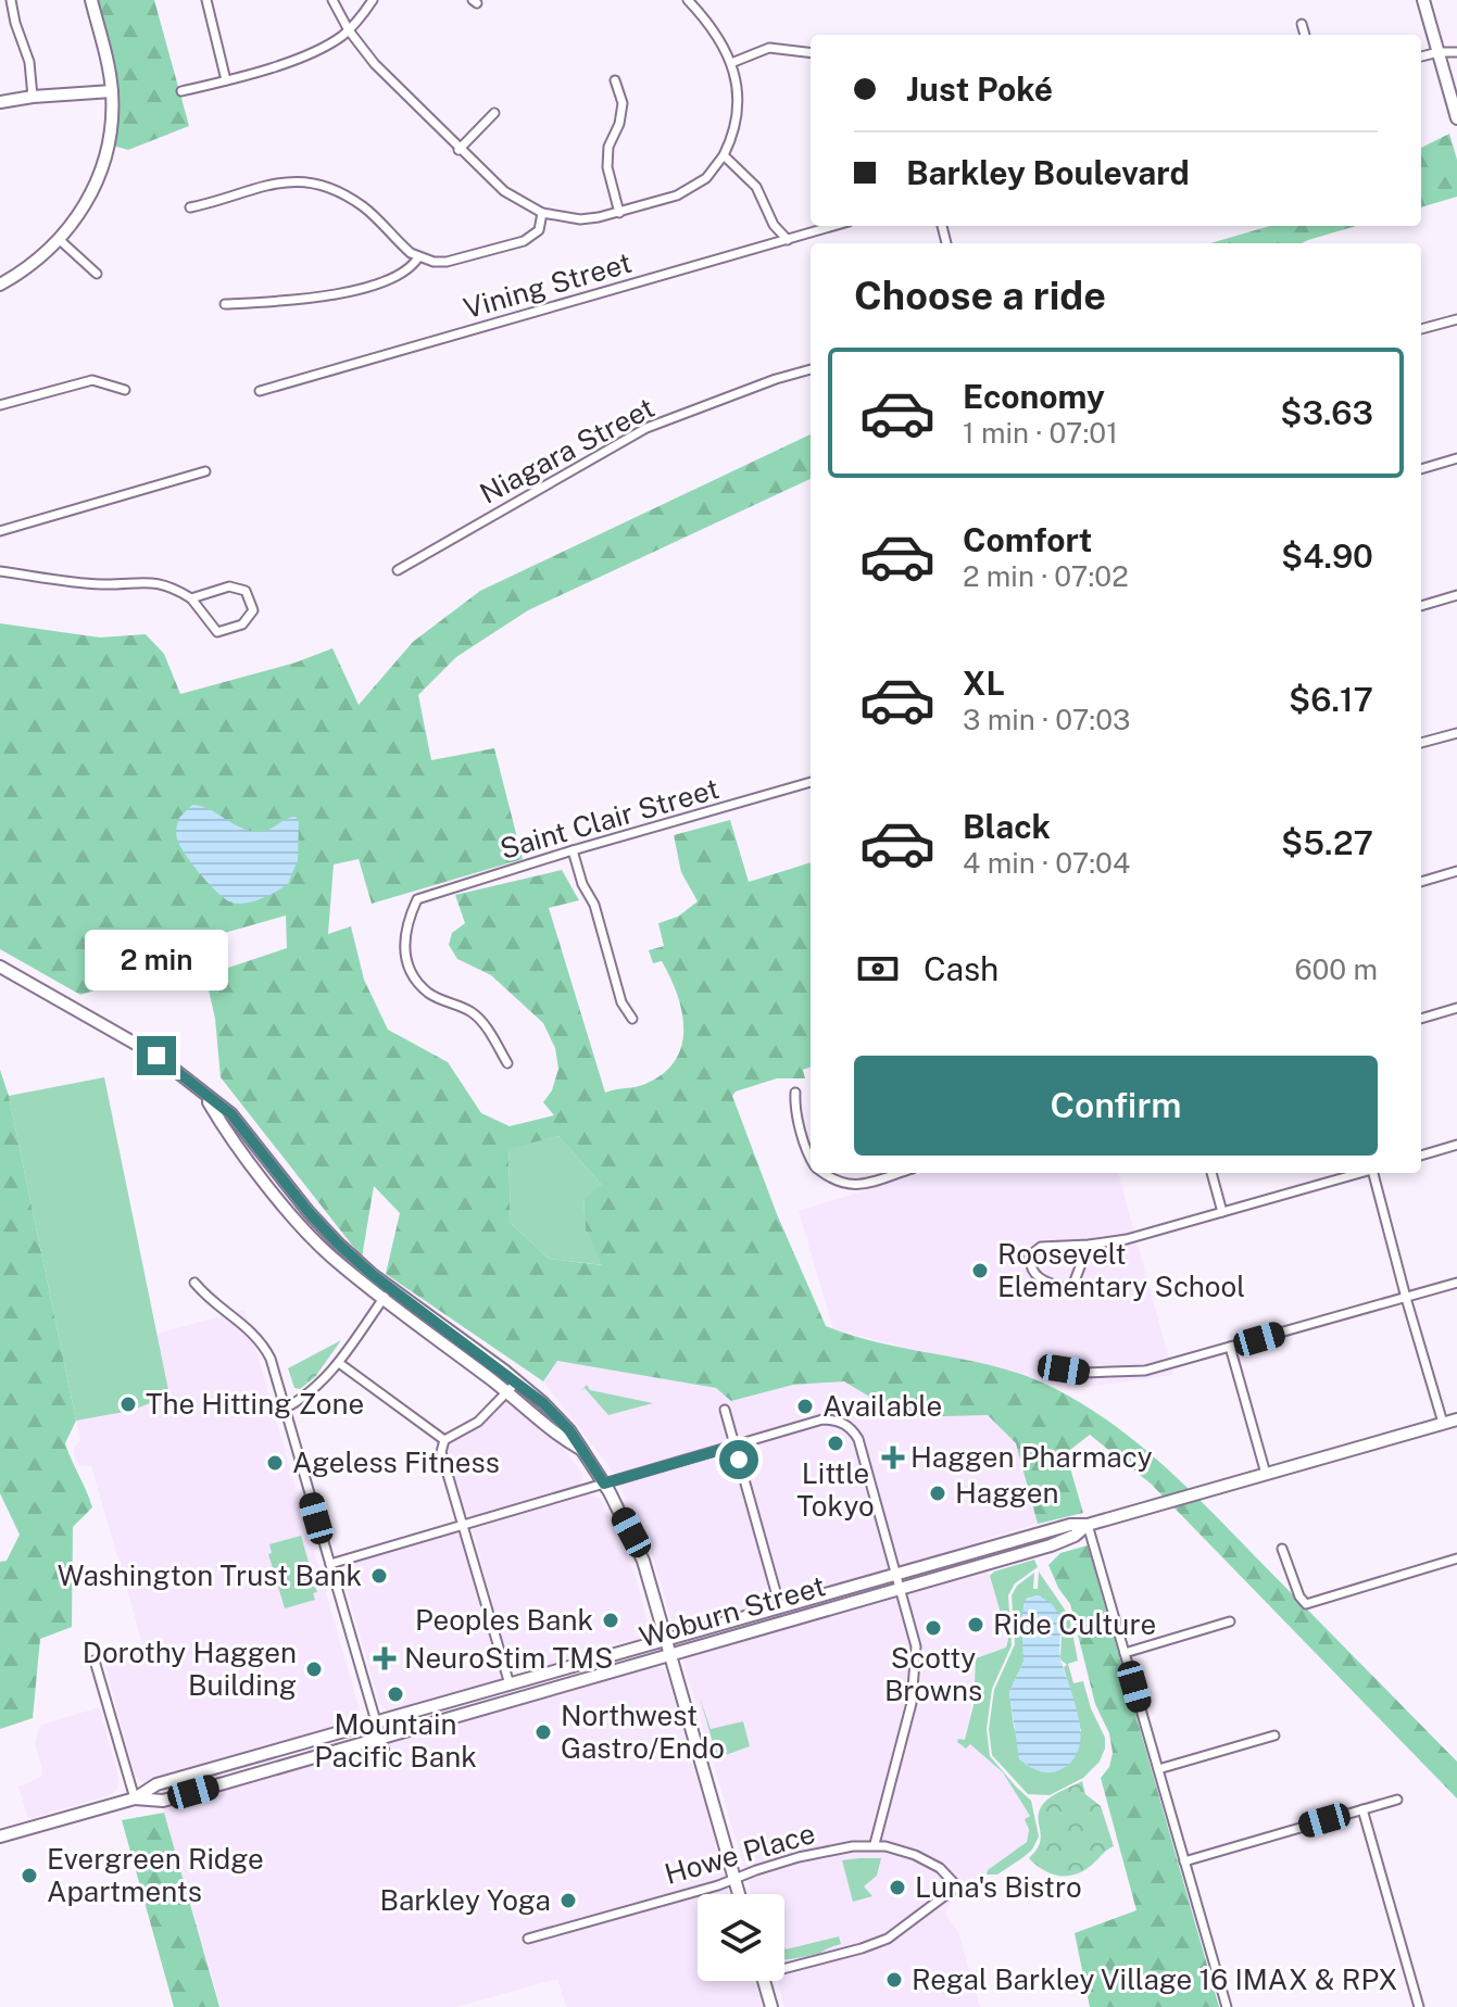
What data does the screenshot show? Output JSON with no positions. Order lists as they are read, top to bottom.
{
  "streets": {
    "main road": ["Woburn Street"],
    "street": [
      "Vining Street",
      "Niagara Street",
      "Saint Clair Street",
      "Howe Place"
    ]
  },
  "places": {
    "other": [
      "Roosevelt Elementary School",
      "The Hitting Zone",
      "Available",
      "Little Tokyo",
      "Ageless Fitness",
      "Haggen",
      "Washington Trust Bank",
      "Peoples Bank",
      "Ride Culture",
      "Scotty Browns",
      "Dorothy Haggen Building",
      "Mountain Pacific Bank",
      "Northwest Gastro/Endo",
      "Evergreen Ridge Apartments",
      "Luna's Bistro",
      "Barkley Yoga",
      "Regal Barkley Village 16 IMAX & RPX"
    ],
    "health": ["Haggen Pharmacy", "NeuroStim TMS"]
  },
  "page": {
    "banner": ["Just Poké", "Barkley Boulevard"],
    "heading": "Choose a ride",
    "list": [
      {
        "name": "Economy",
        "note": "1 min · 07:01",
        "value": "$3.63"
      },
      {
        "name": "Comfort",
        "note": "2 min · 07:02",
        "value": "$4.90"
      },
      {
        "name": "XL",
        "note": "3 min · 07:03",
        "value": "$6.17"
      },
      {
        "name": "Black",
        "note": "4 min · 07:04",
        "value": "$5.27"
      }
    ],
    "pay": ["Cash", "600 m"],
    "bubble": "2 min",
    "buttons": "Confirm"
  }
}
